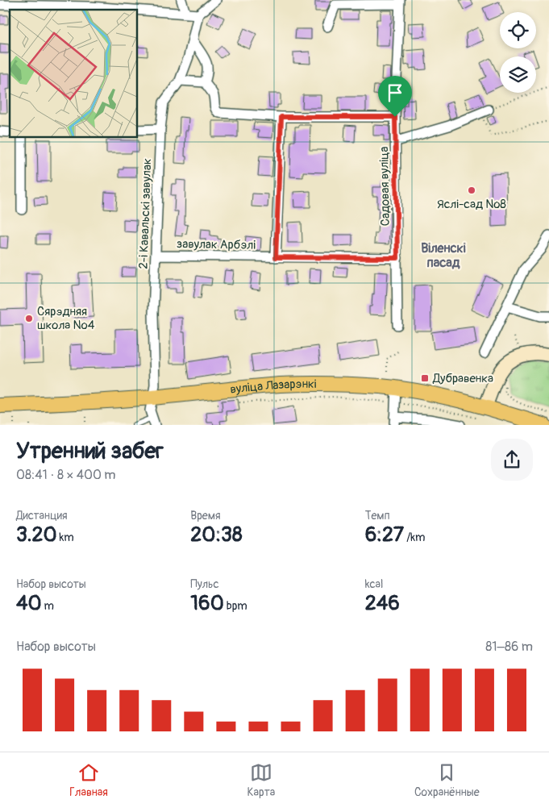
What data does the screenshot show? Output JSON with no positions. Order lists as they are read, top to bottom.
{
  "streets": {
    "main road": ["вуліца Лазарэнкі"],
    "street": ["Садовая вуліца", "2-і Кавальскі завулак", "завулак Арбэлі"]
  },
  "crossings": [
    ["Садовая вуліца", "завулак Арбэлі"],
    ["2-і Кавальскі завулак", "завулак Арбэлі"],
    ["2-і Кавальскі завулак", "вуліца Лазарэнкі"]
  ],
  "districts": ["Віленскі пасад"],
  "places": {
    "other": ["Яслі-сад №8", "Сярэдняя школа №4"],
    "transit": ["Дубравенка"]
  },
  "page": {
    "heading": ["Утренний забег", "08:41 · 8 × 400 m"],
    "stats": [
      ["Дистанция", "3.20 km"],
      ["Время", "20:38"],
      ["Темп", "6:27 /km"],
      ["Набор высоты", "40 m"],
      ["Пульс", "160 bpm"],
      ["kcal", "246"]
    ],
    "chart": ["Набор высоты", "81–86 m"],
    "tabs": ["Главная", "Карта", "Сохранённые"]
  }
}
